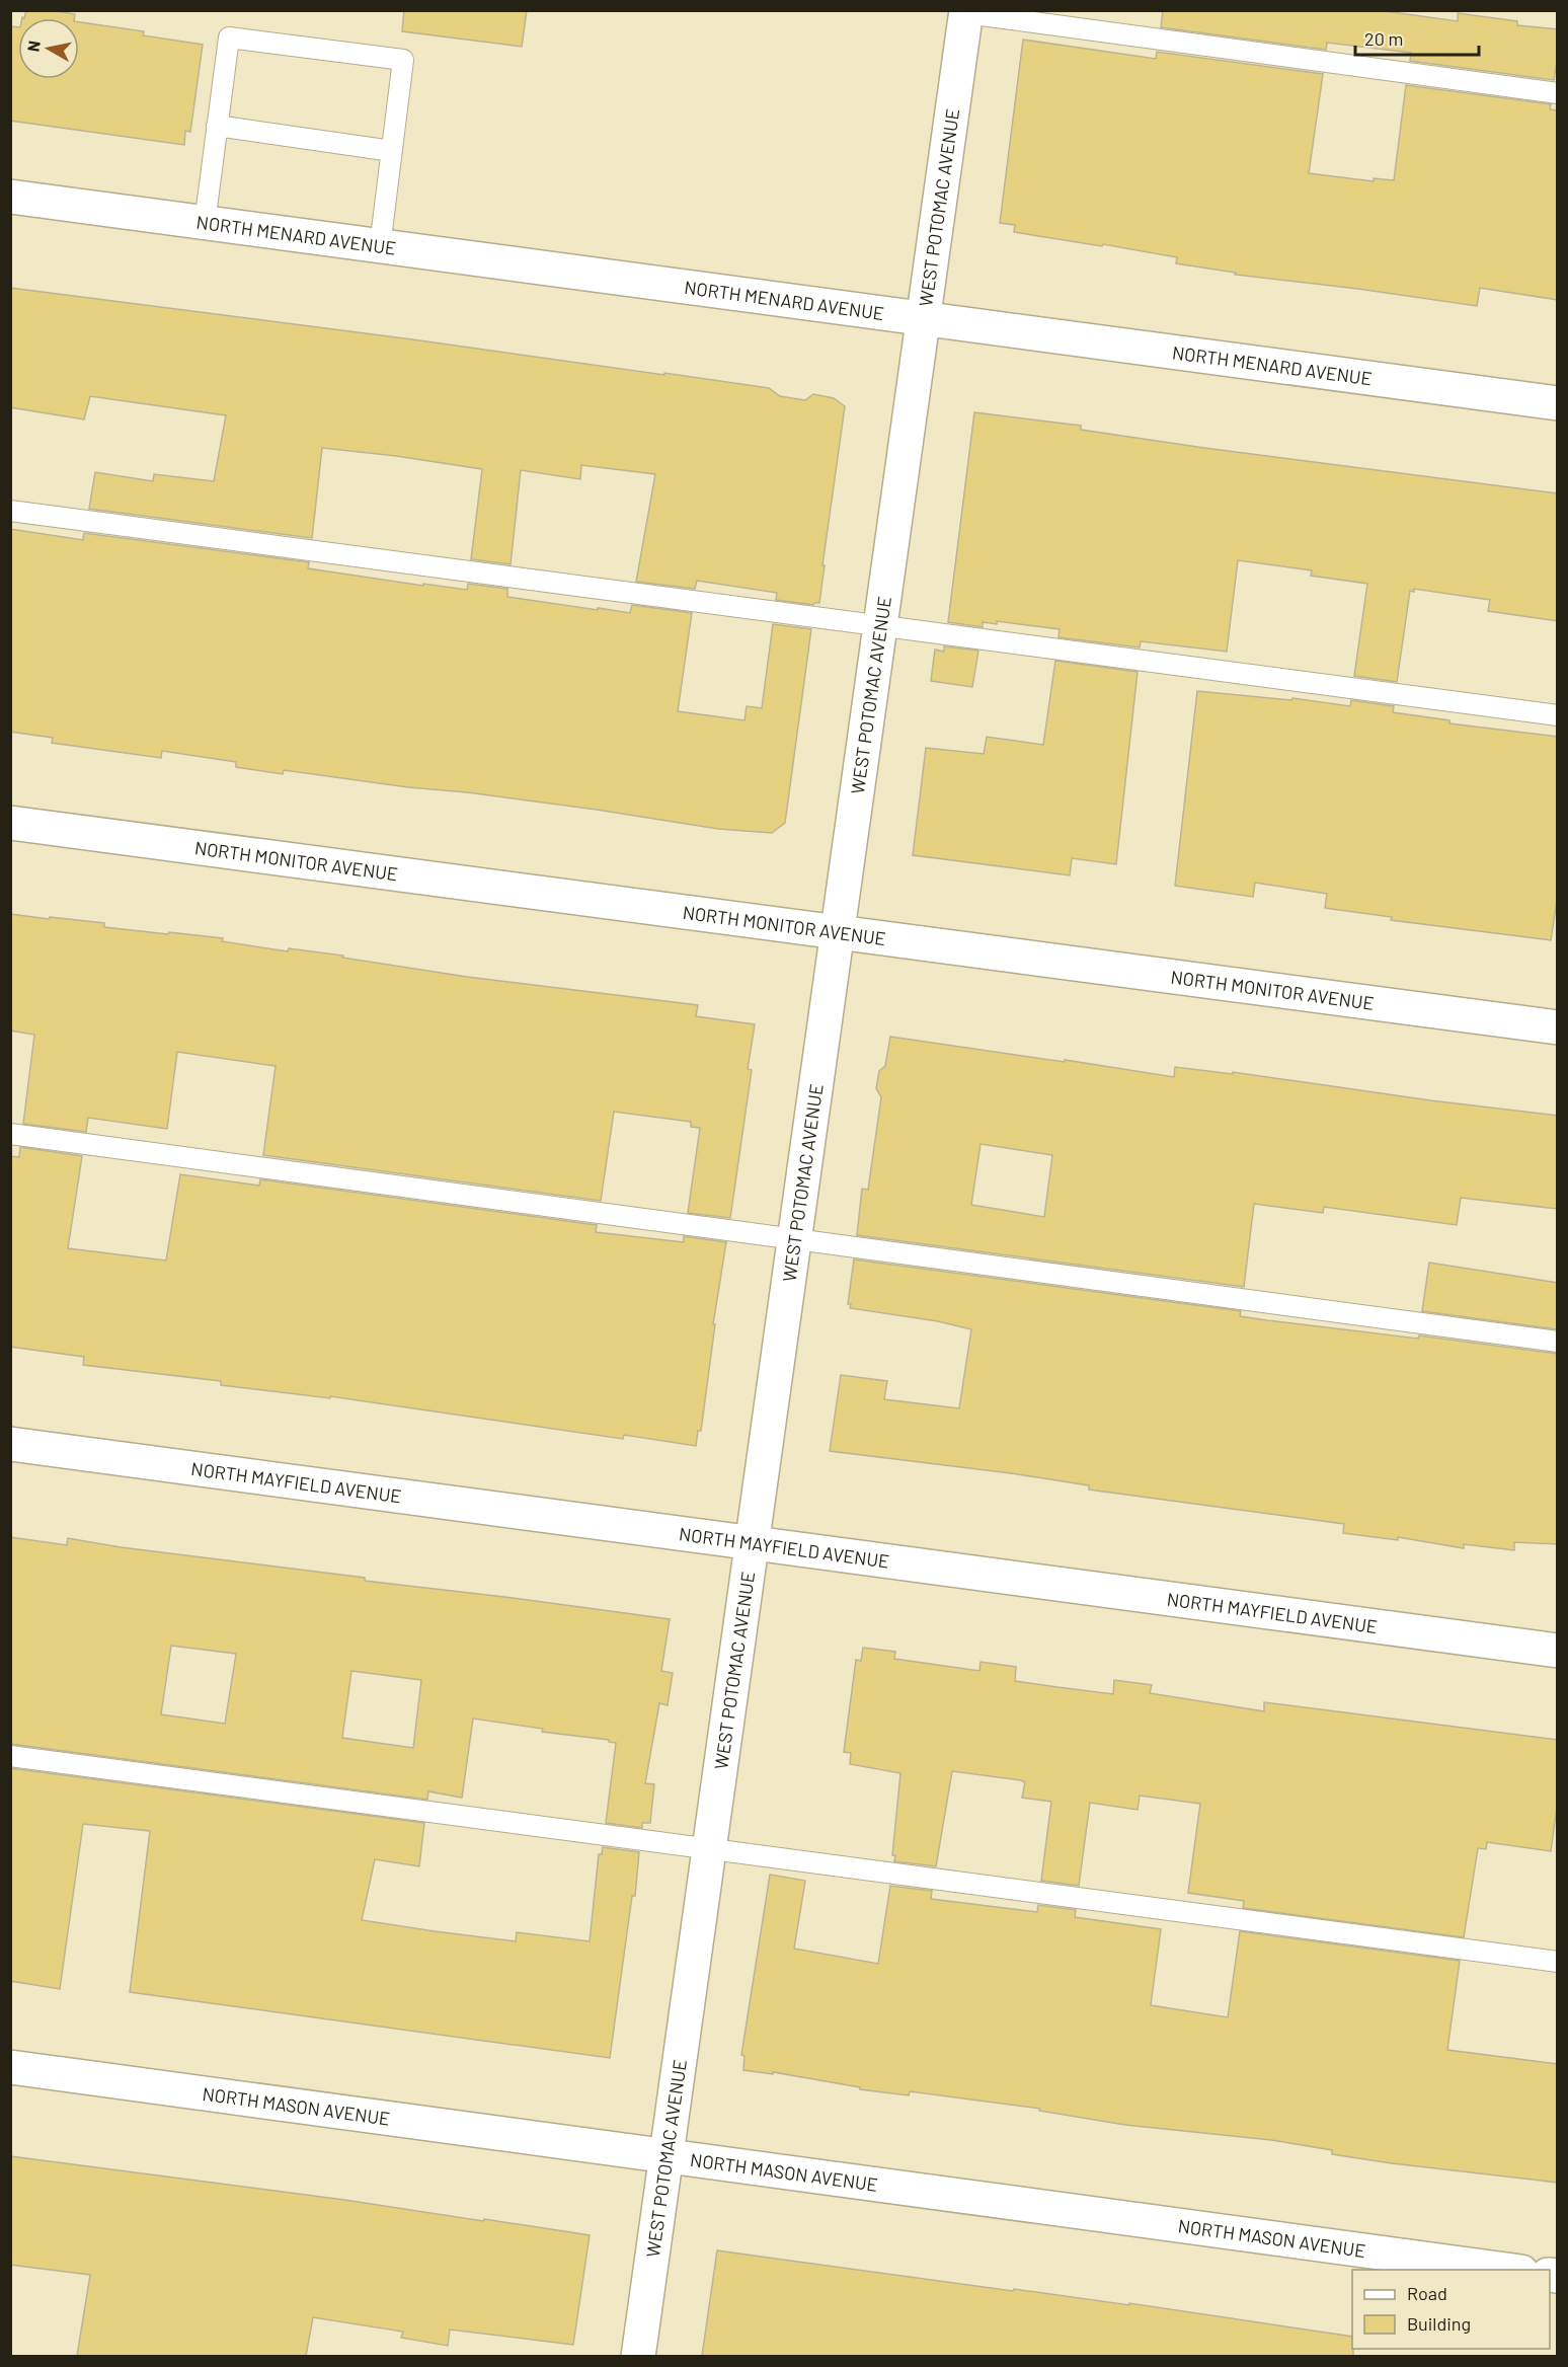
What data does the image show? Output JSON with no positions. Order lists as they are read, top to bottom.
{
  "streets": {
    "street": [
      "WEST POTOMAC AVENUE",
      "NORTH MENARD AVENUE",
      "NORTH MONITOR AVENUE",
      "NORTH MAYFIELD AVENUE",
      "NORTH MASON AVENUE"
    ]
  },
  "crossings": [
    ["WEST POTOMAC AVENUE", "NORTH MENARD AVENUE"],
    ["WEST POTOMAC AVENUE", "NORTH MONITOR AVENUE"],
    ["WEST POTOMAC AVENUE", "NORTH MAYFIELD AVENUE"],
    ["WEST POTOMAC AVENUE", "NORTH MASON AVENUE"]
  ],
  "legend": ["Road", "Building"],
  "scale_bar": "20 m",
  "north": "left"
}
